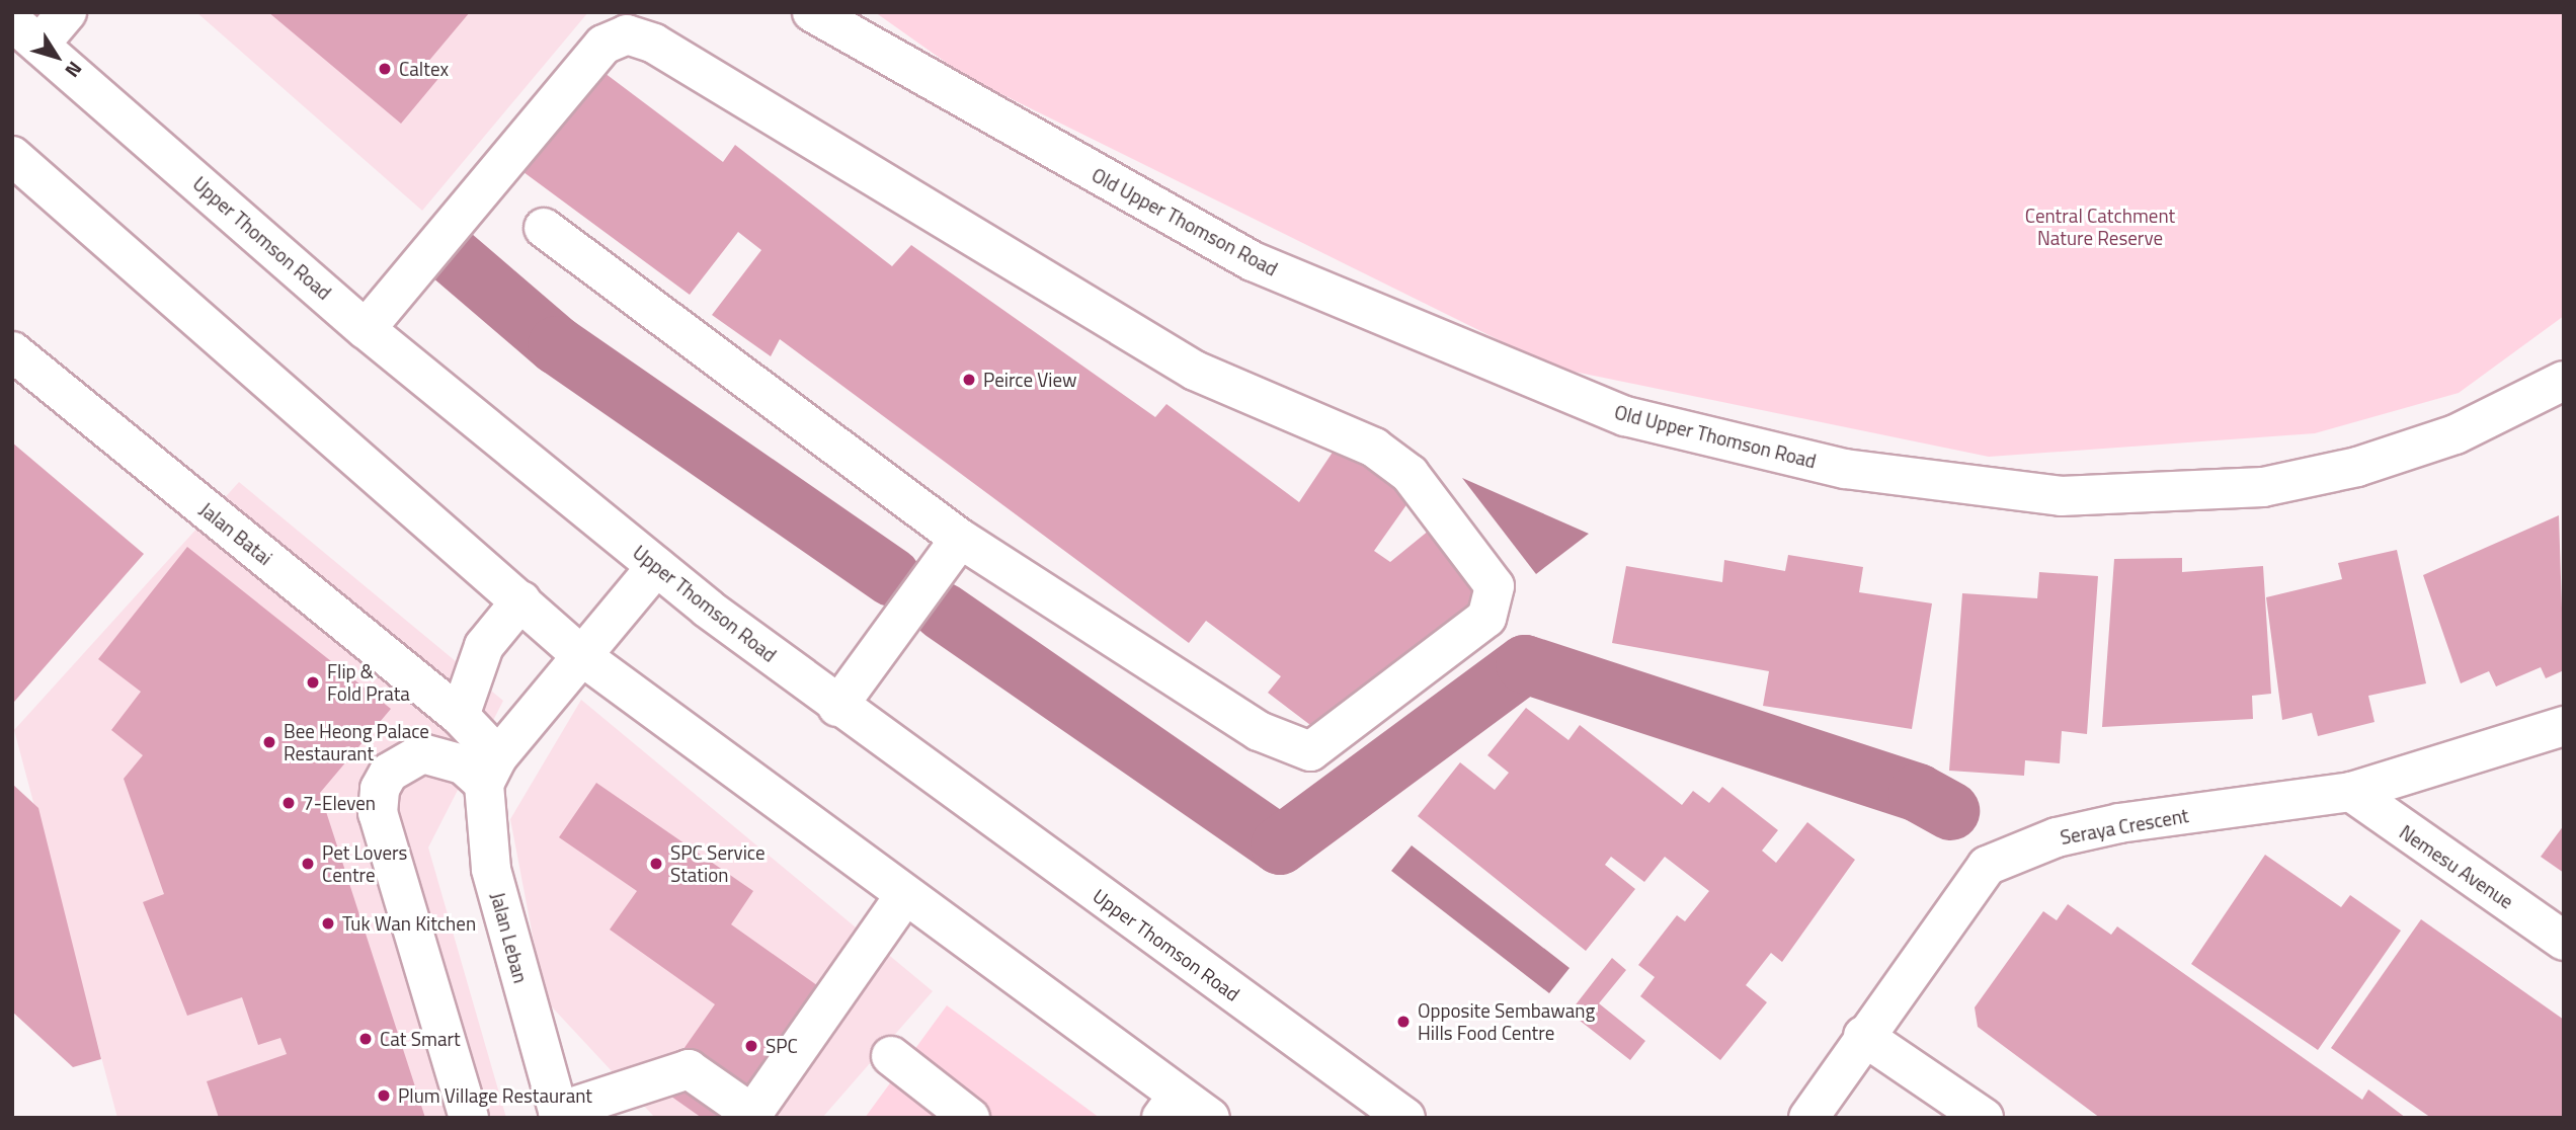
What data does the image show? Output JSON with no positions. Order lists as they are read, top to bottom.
{
  "streets": {
    "street": [
      "Old Upper Thomson Road",
      "Upper Thomson Road",
      "Jalan Batai",
      "Seraya Crescent",
      "Nemesu Avenue",
      "Jalan Leban"
    ]
  },
  "crossings": [
    ["Seraya Crescent", "Nemesu Avenue"]
  ],
  "parks": ["Central Catchment Nature Reserve"],
  "places": [
    "Caltex",
    "Peirce View",
    "Flip & Fold Prata",
    "Bee Heong Palace Restaurant",
    "7-Eleven",
    "Pet Lovers Centre",
    "SPC Service Station",
    "Tuk Wan Kitchen",
    "Opposite Sembawang Hills Food Centre",
    "Cat Smart",
    "SPC",
    "Plum Village Restaurant"
  ],
  "north": "bottom right"
}
